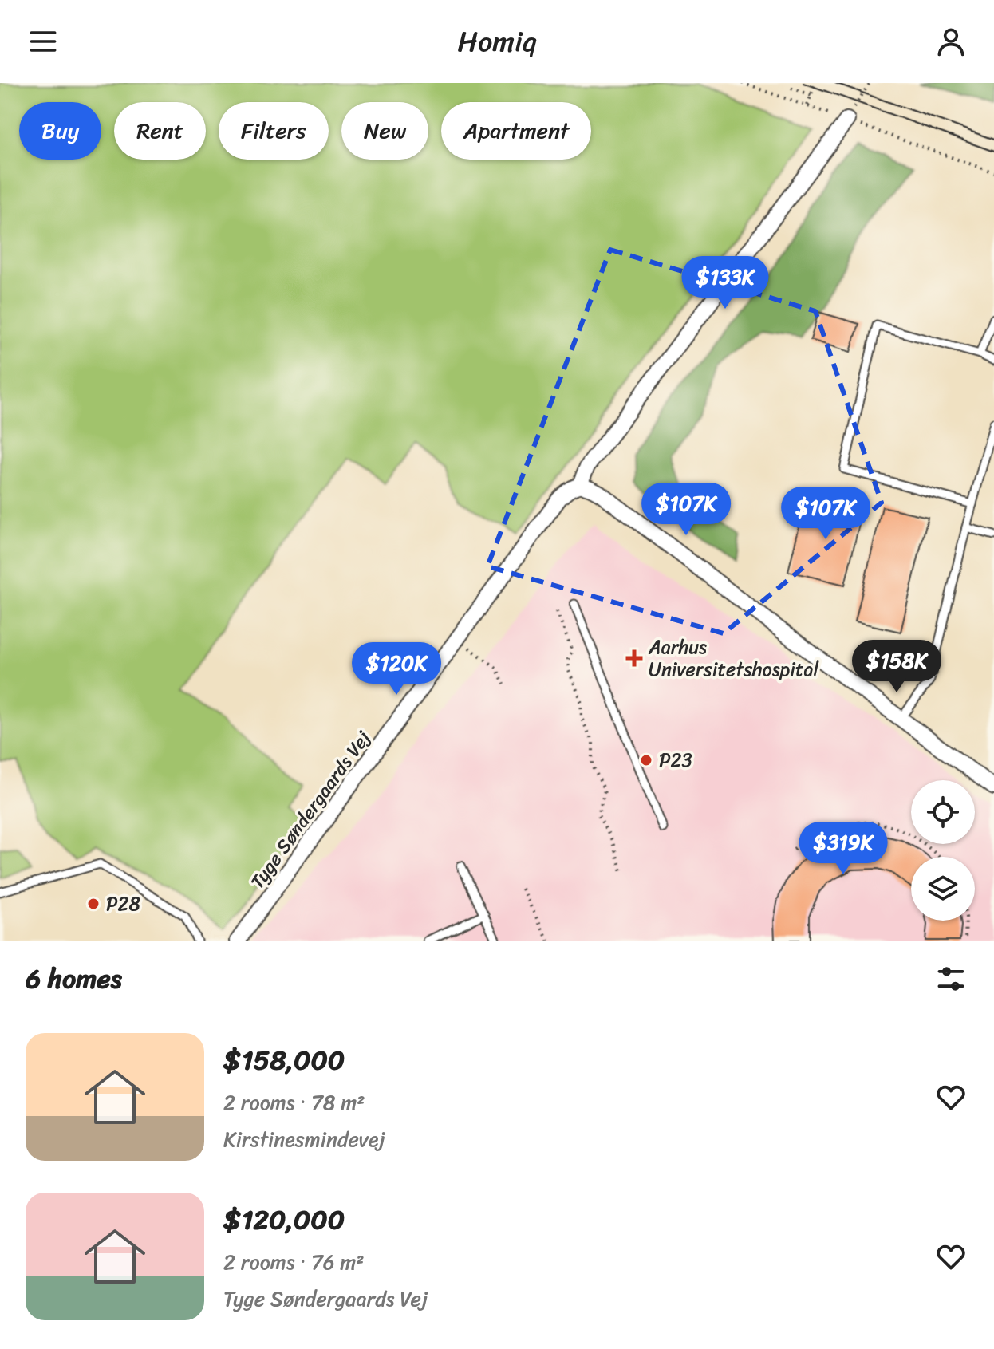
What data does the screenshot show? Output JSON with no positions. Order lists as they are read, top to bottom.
{
  "streets": {
    "street": ["Tyge Søndergaards Vej"]
  },
  "places": {
    "health": ["Aarhus Universitetshospital"],
    "other": ["P23", "P28"]
  },
  "page": {
    "header": "Homiq",
    "chip": [
      "Buy",
      "Rent",
      "Filters",
      "New",
      "Apartment"
    ],
    "price": [
      "$133K",
      "$107K",
      "$107K",
      "$158K",
      "$120K",
      "$319K"
    ],
    "heading": "6 homes",
    "list": [
      {
        "name": "$158,000",
        "note": "2 rooms · 78 m² · Kirstinesmindevej"
      },
      {
        "name": "$120,000",
        "note": "2 rooms · 76 m² · Tyge Søndergaards Vej"
      }
    ]
  }
}
